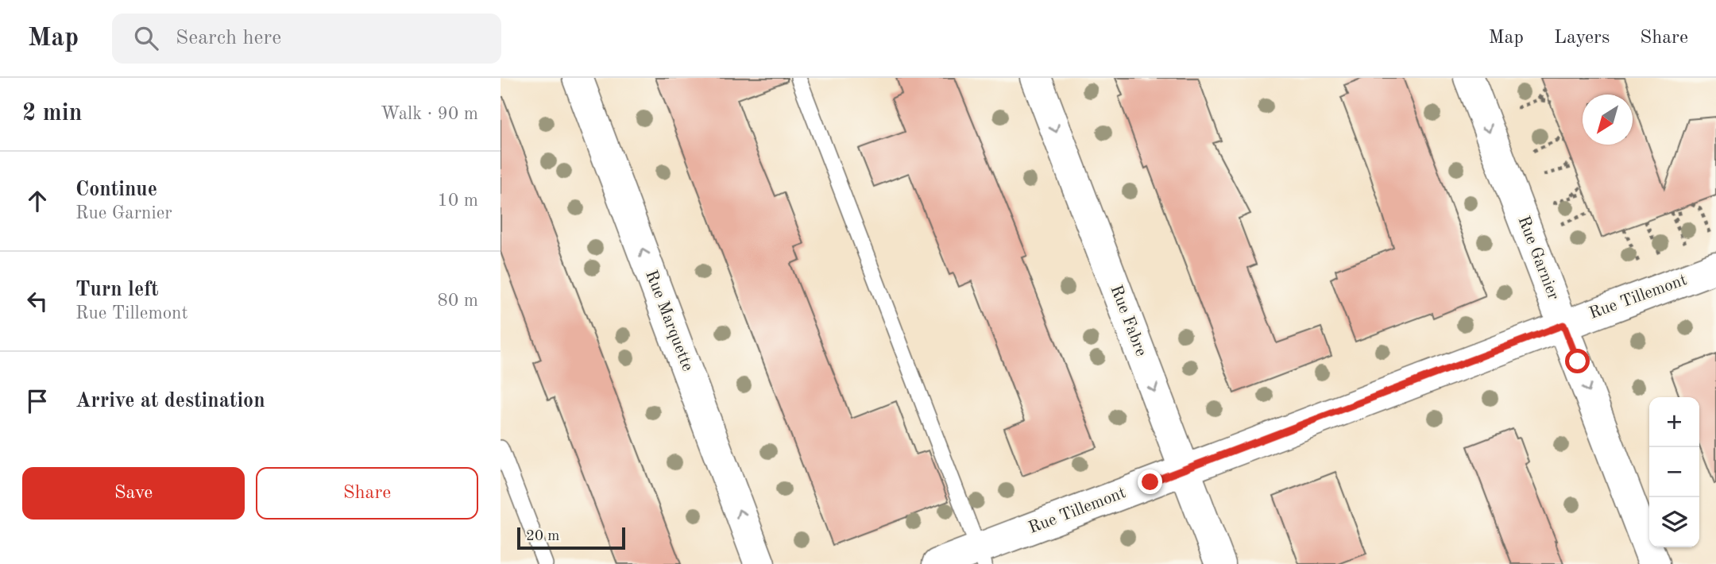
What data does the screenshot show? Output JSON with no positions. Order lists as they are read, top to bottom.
{
  "streets": {
    "street": [
      "Rue Garnier",
      "Rue Tillemont",
      "Rue Marquette",
      "Rue Fabre"
    ]
  },
  "crossings": [
    ["Rue Garnier", "Rue Tillemont"],
    ["Rue Tillemont", "Rue Fabre"]
  ],
  "one_way": ["Rue Garnier", "Rue Marquette", "Rue Fabre"],
  "scale_bar": "20 m",
  "north": "bottom left",
  "page": {
    "header": "Map",
    "search": "Search here",
    "nav": ["Map", "Layers", "Share"],
    "heading": ["2 min", "Walk · 90 m"],
    "list": [
      ["Continue", "Rue Garnier", "10 m"],
      ["Turn left", "Rue Tillemont", "80 m"],
      "Arrive at destination"
    ],
    "map_buttons": ["+", "−"],
    "buttons": ["Save", "Share"],
    "scale": "20 m"
  }
}
